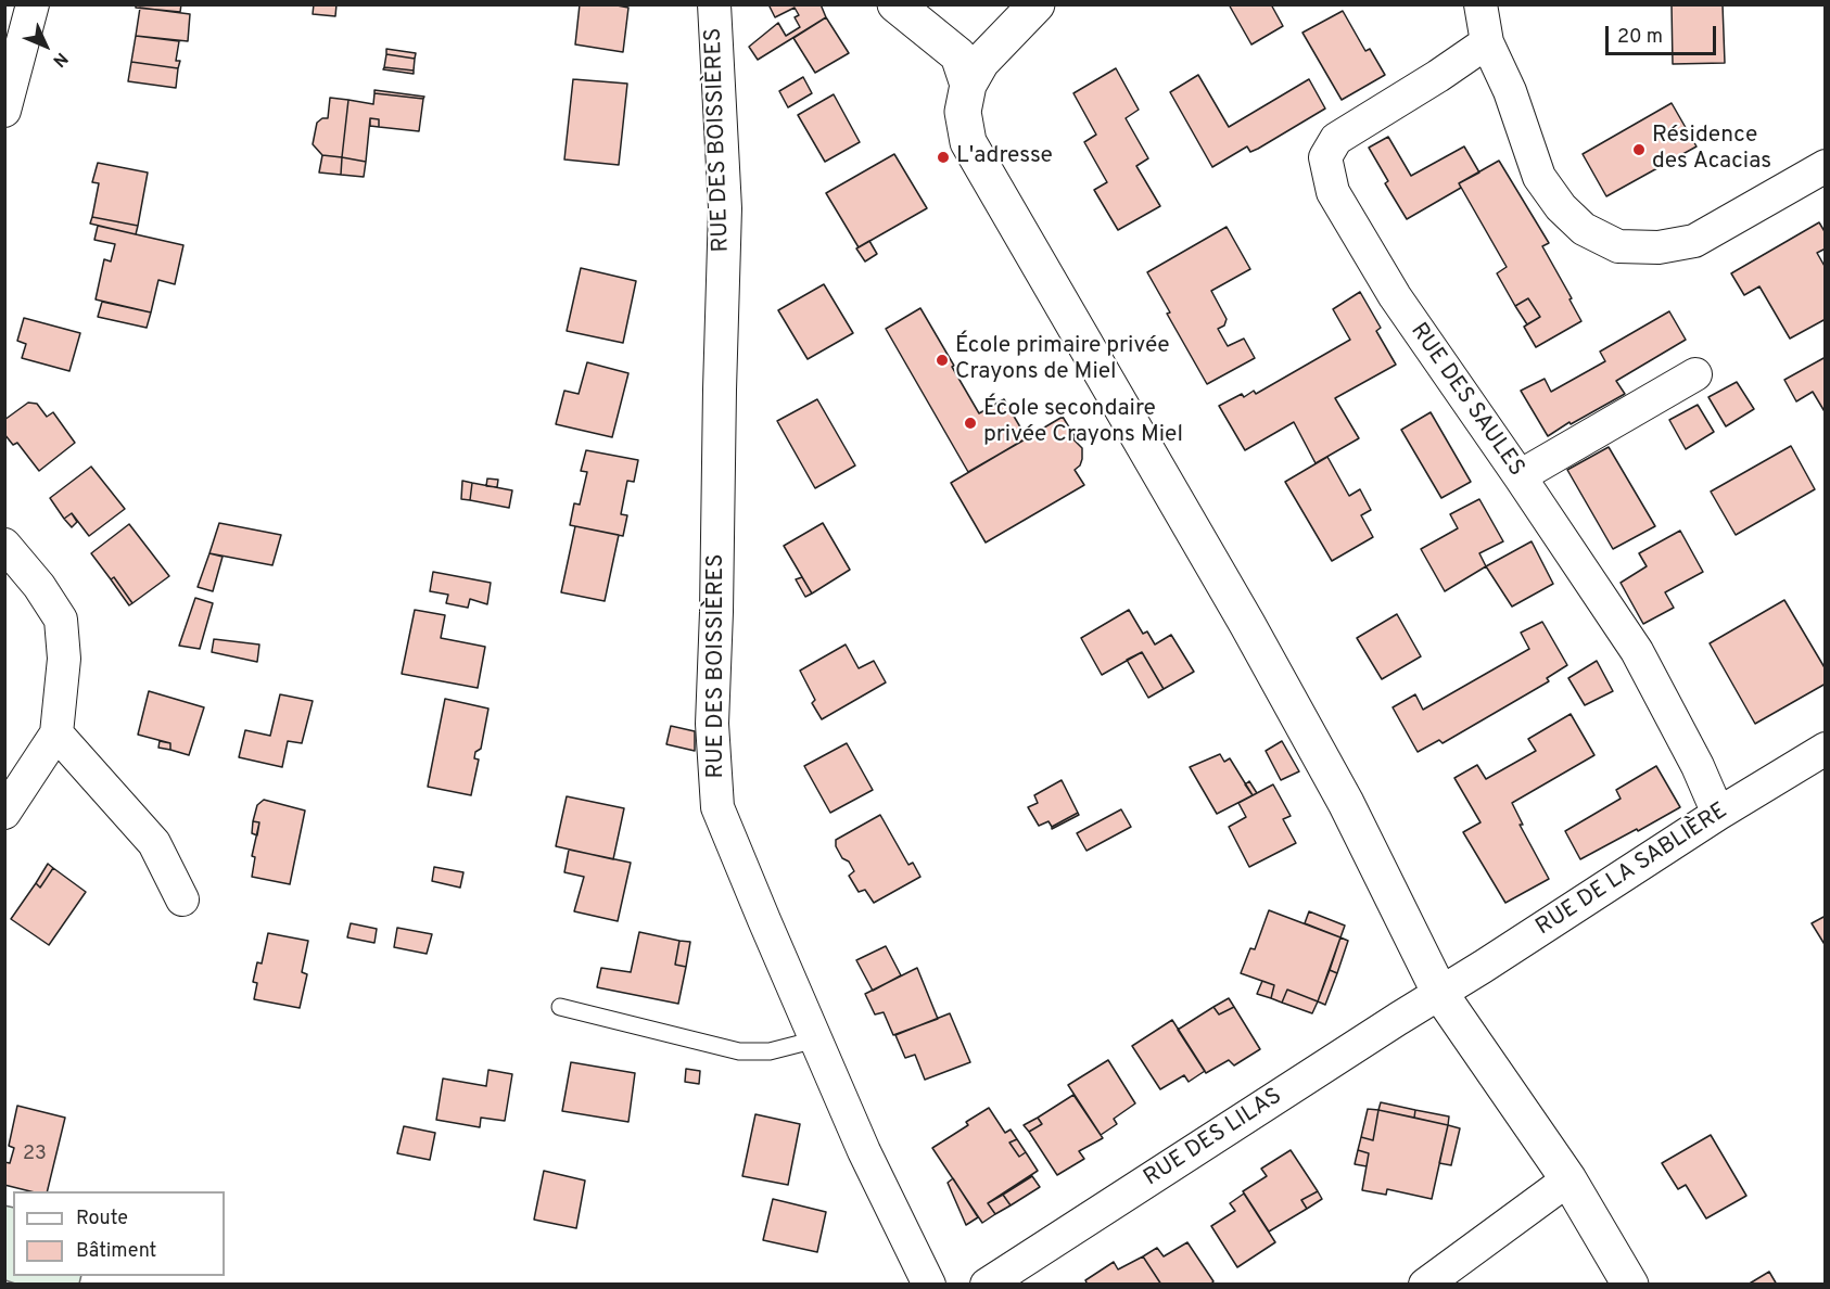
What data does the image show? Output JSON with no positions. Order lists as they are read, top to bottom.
{
  "streets": {
    "street": [
      "RUE DES BOISSIÈRES",
      "RUE DES SAULES",
      "RUE DE LA SABLIÈRE",
      "RUE DES LILAS"
    ]
  },
  "crossings": [
    ["RUE DES SAULES", "RUE DE LA SABLIÈRE"],
    ["RUE DE LA SABLIÈRE", "RUE DES LILAS"]
  ],
  "places": [
    "Résidence des Acacias",
    "L'adresse",
    "École primaire privée Crayons de Miel",
    "École secondaire privée Crayons Miel"
  ],
  "house_numbers": ["23"],
  "legend": ["Route", "Bâtiment"],
  "scale_bar": "20 m",
  "north": "bottom right"
}
